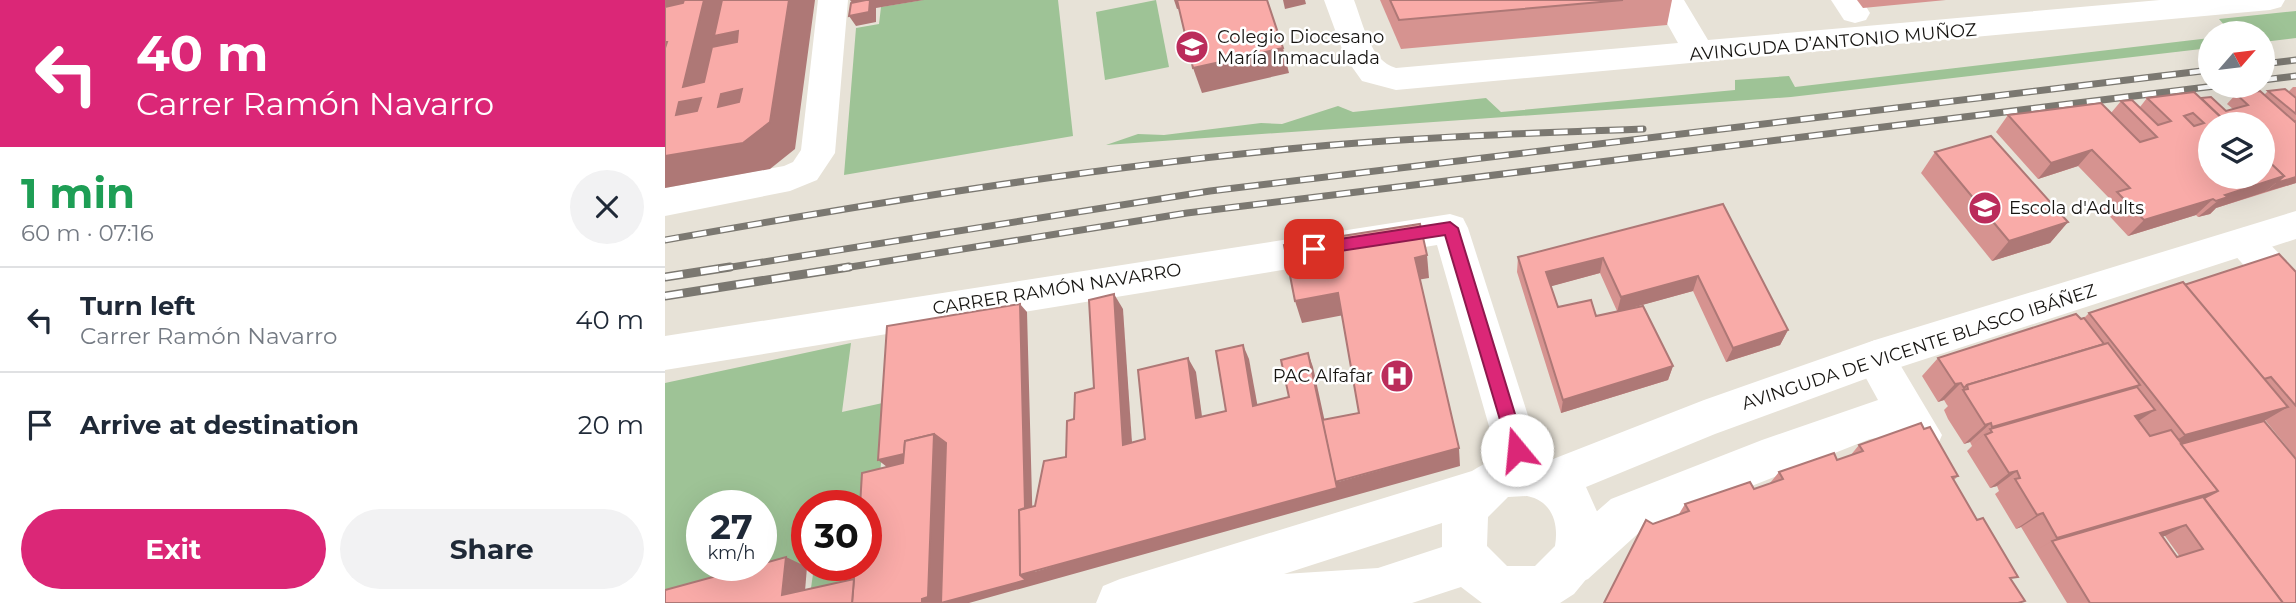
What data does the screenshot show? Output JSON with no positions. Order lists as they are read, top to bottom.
{
  "streets": {
    "street": ["AVINGUDA D’ANTONIO MUÑOZ", "CARRER RAMÓN NAVARRO", "AVINGUDA DE VICENTE BLASCO IBÁÑEZ"]
  },
  "crossings": [
    ["CARRER RAMÓN NAVARRO", "AVINGUDA DE VICENTE BLASCO IBÁÑEZ"]
  ],
  "places": {
    "school or university": ["Colegio Diocesano María Inmaculada", "Escola d'Adults"],
    "hospital": ["PAC Alfafar"]
  },
  "north": "top right",
  "page": {
    "turn": ["40 m", "Carrer Ramón Navarro"],
    "heading": ["1 min", "60 m · 07:16"],
    "list": [
      {
        "name": "Turn left",
        "note": "Carrer Ramón Navarro",
        "value": "40 m"
      },
      {
        "name": "Arrive at destination",
        "value": "20 m"
      }
    ],
    "speed": "27 km/h",
    "limit": "30",
    "buttons": ["Exit", "Share"]
  }
}
